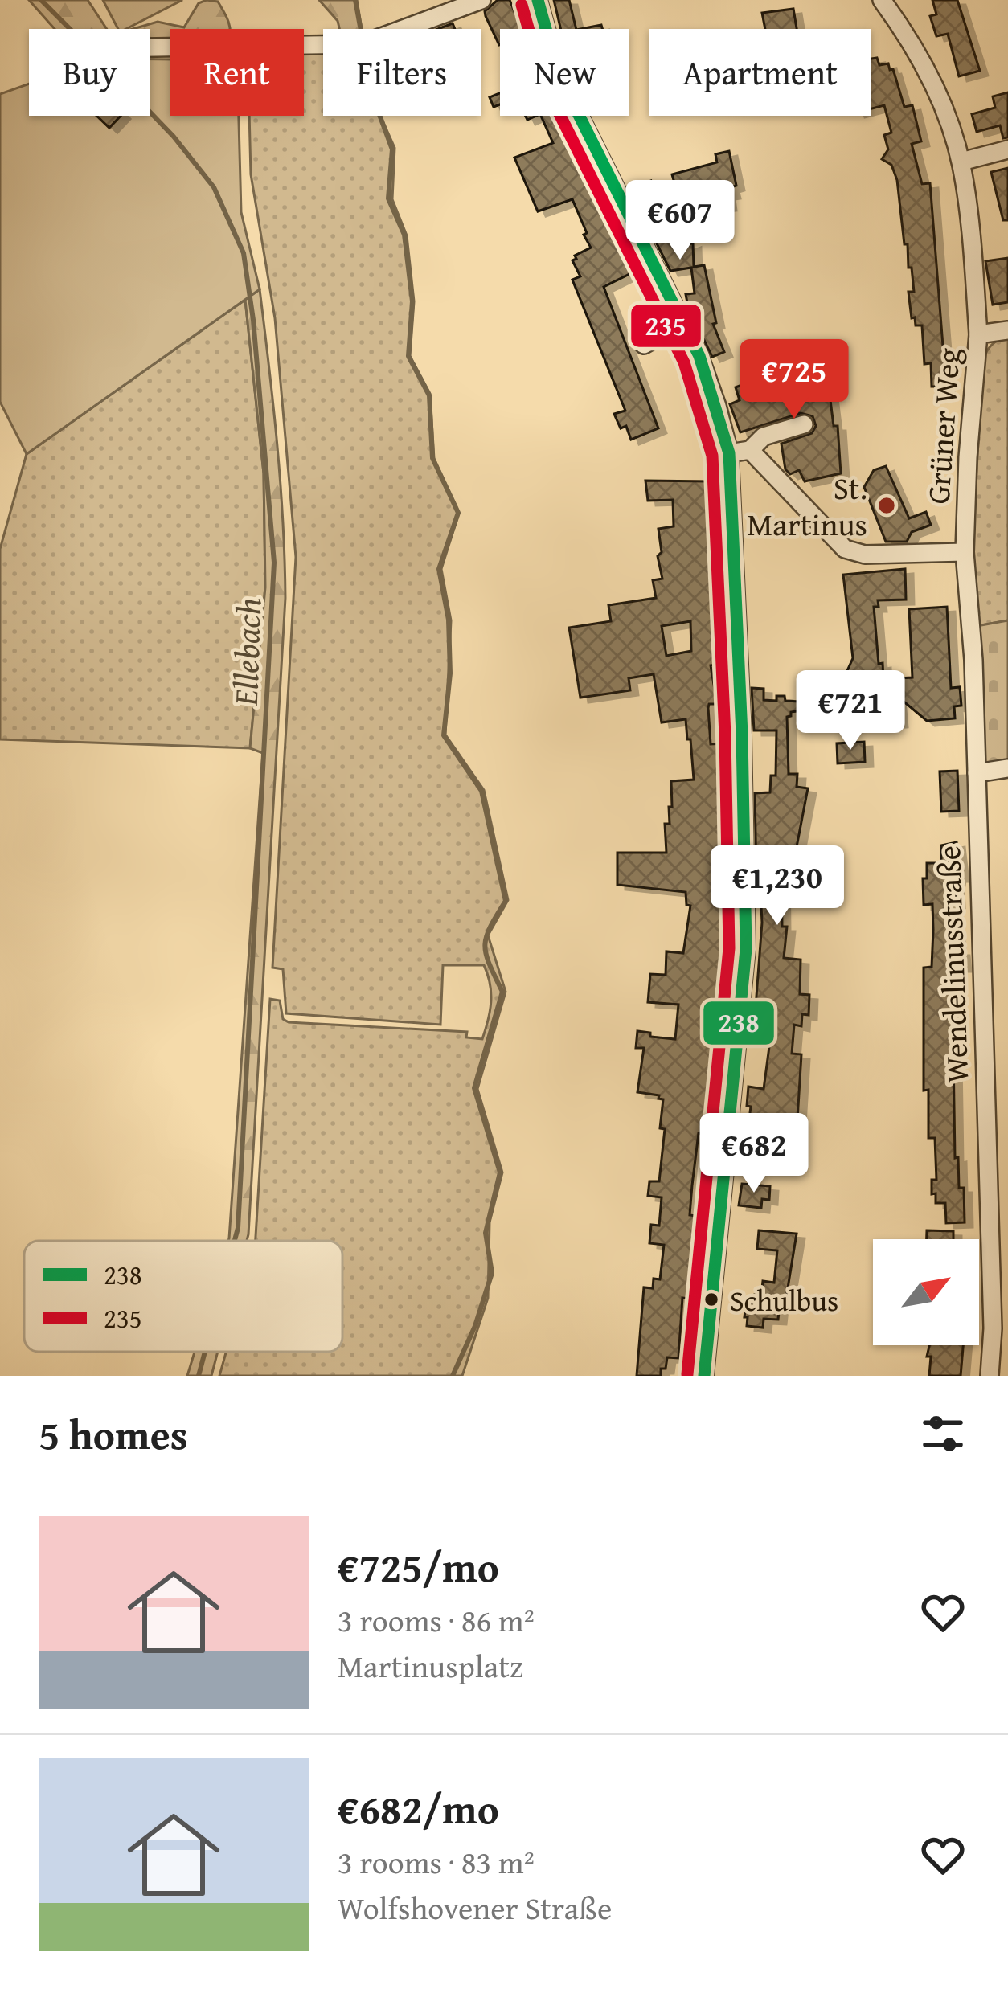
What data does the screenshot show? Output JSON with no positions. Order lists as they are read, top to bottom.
{
  "streets": {
    "street": ["Grüner Weg", "Wendelinusstraße"]
  },
  "crossings": [
    ["Grüner Weg", "Wendelinusstraße"]
  ],
  "water": ["Ellebach"],
  "places": ["St. Martinus", "Schulbus"],
  "lines": ["transit line 238", "transit line 235"],
  "legend": ["238", "235"],
  "north": "top right",
  "page": {
    "chip": [
      "Buy",
      "Rent",
      "Filters",
      "New",
      "Apartment"
    ],
    "price": [
      "€607",
      "€725",
      "€721",
      "€1,230",
      "€682"
    ],
    "heading": "5 homes",
    "list": [
      {
        "name": "€725/mo",
        "note": "3 rooms · 86 m² · Martinusplatz"
      },
      {
        "name": "€682/mo",
        "note": "3 rooms · 83 m² · Wolfshovener Straße"
      }
    ]
  }
}
